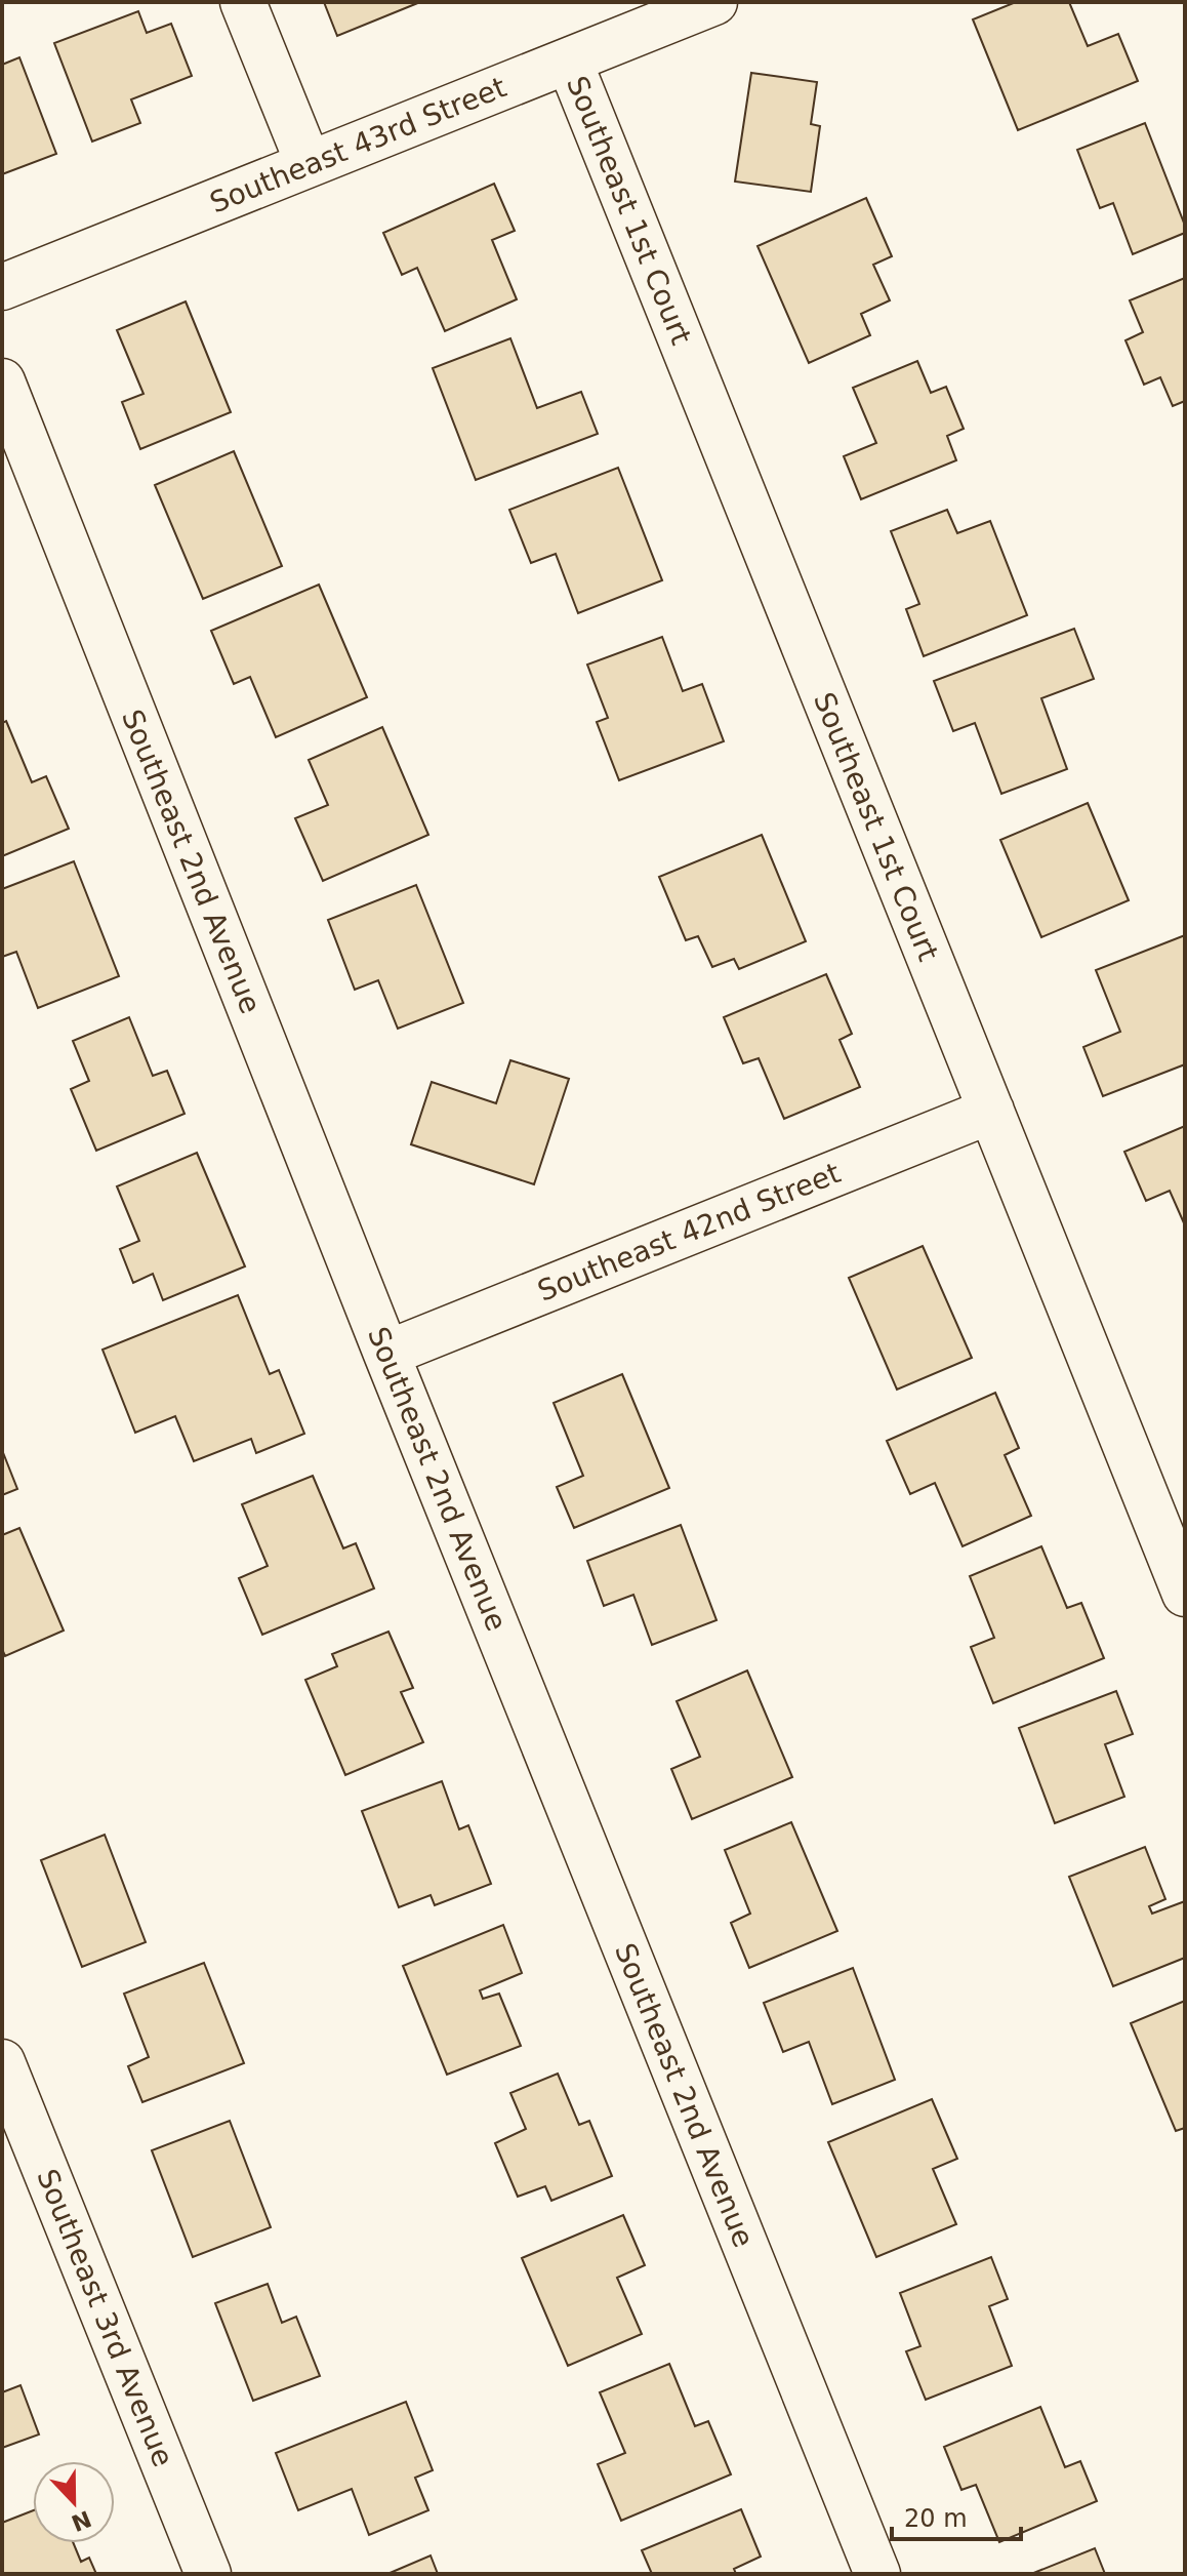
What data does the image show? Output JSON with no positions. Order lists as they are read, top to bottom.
{
  "streets": {
    "street": [
      "Southeast 43rd Street",
      "Southeast 1st Court",
      "Southeast 2nd Avenue",
      "Southeast 42nd Street",
      "Southeast 3rd Avenue"
    ]
  },
  "crossings": [
    ["Southeast 43rd Street", "Southeast 1st Court"],
    ["Southeast 1st Court", "Southeast 42nd Street"],
    ["Southeast 2nd Avenue", "Southeast 42nd Street"]
  ],
  "scale_bar": "20 m",
  "north": "bottom"
}
